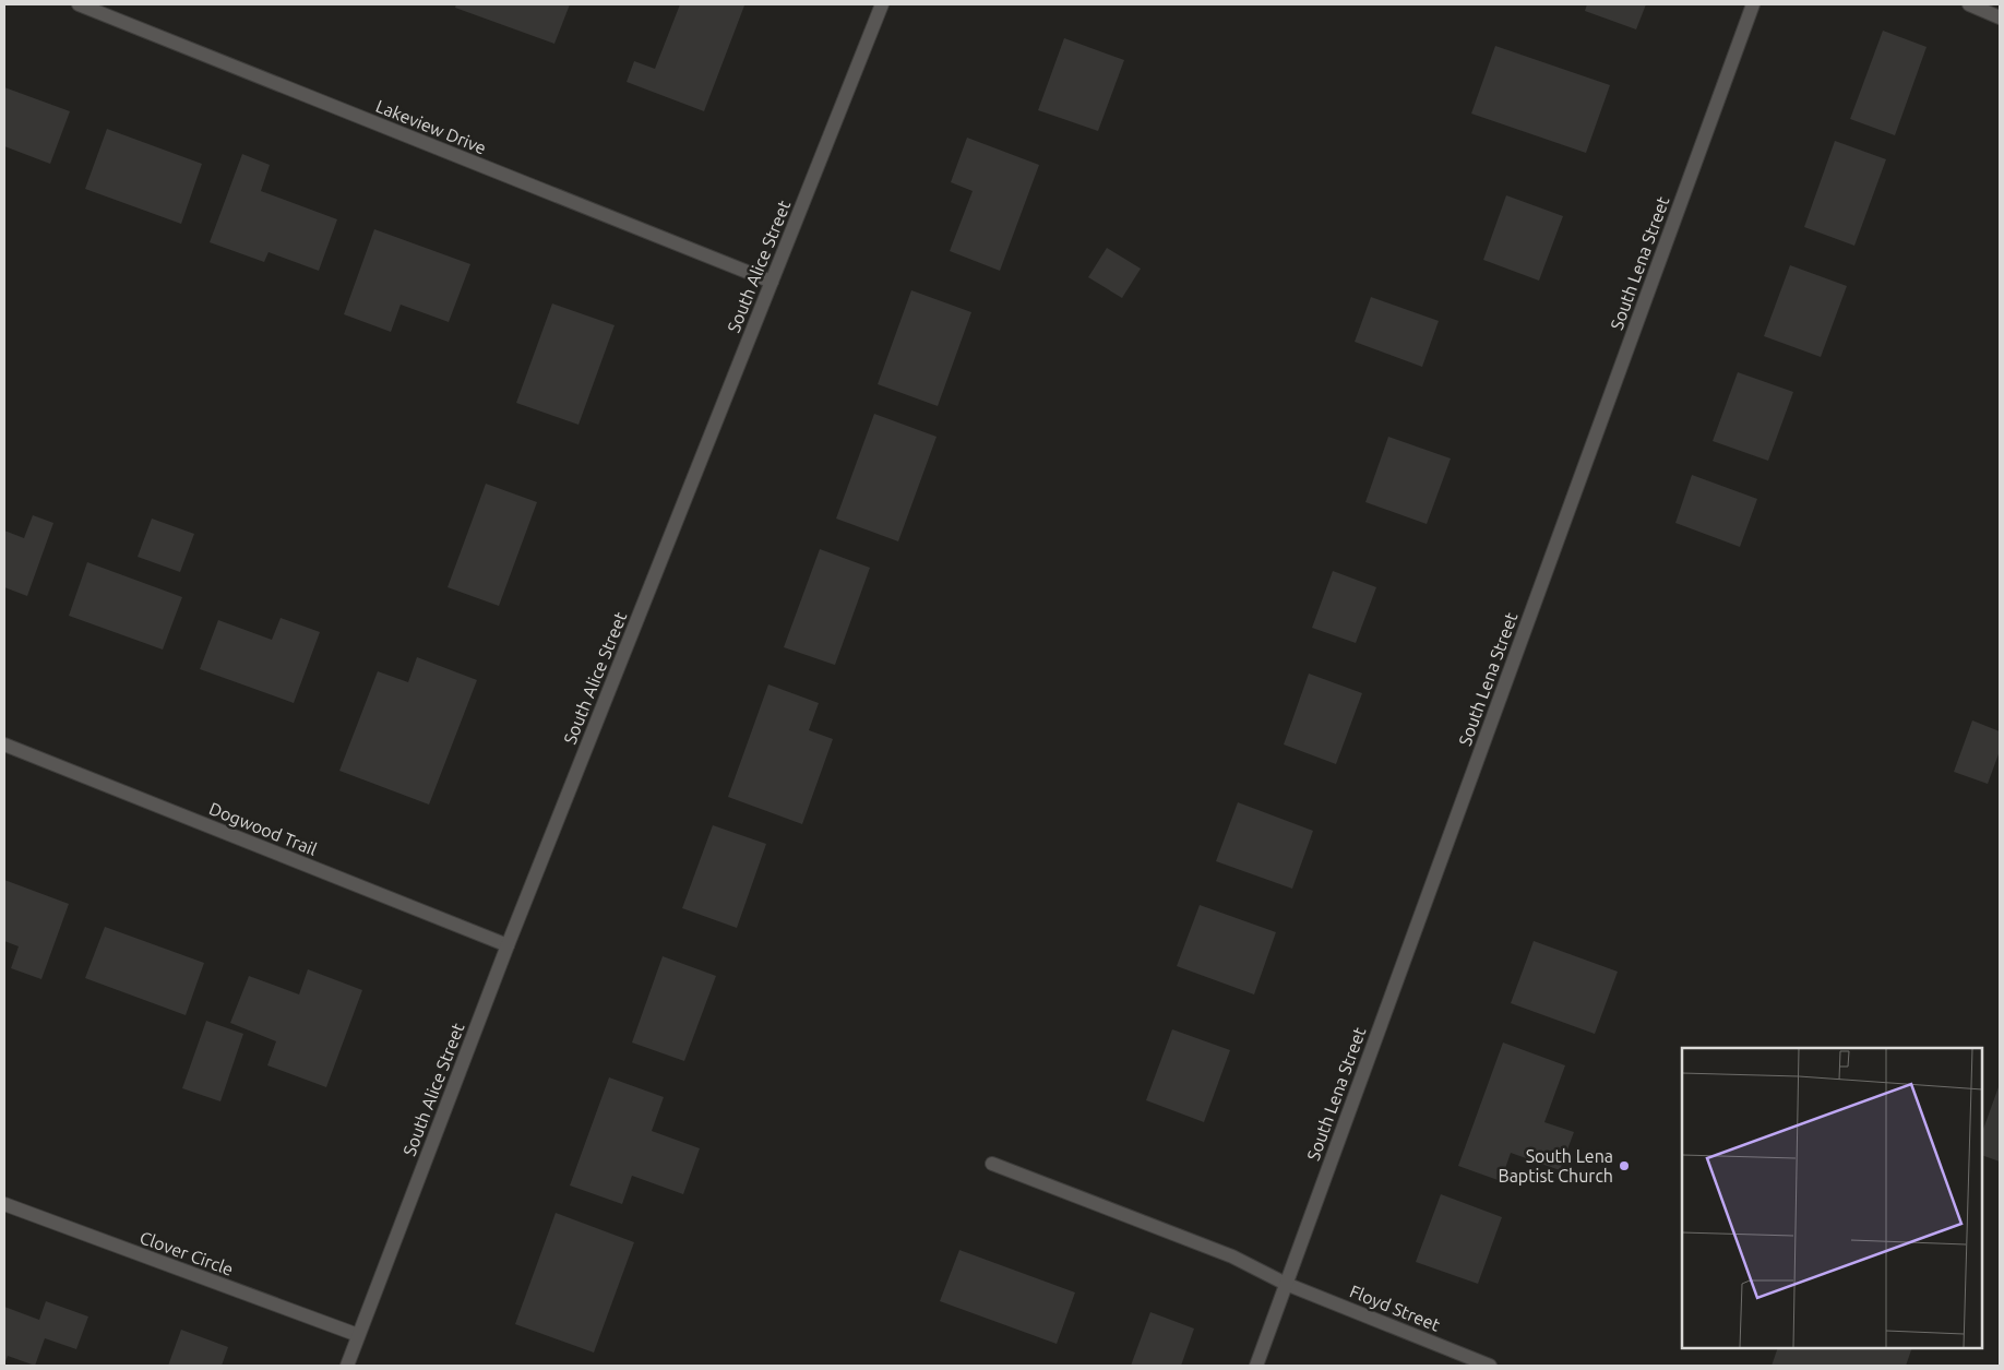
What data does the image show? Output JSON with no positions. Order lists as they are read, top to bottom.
{
  "streets": {
    "street": [
      "Lakeview Drive",
      "South Lena Street",
      "South Alice Street",
      "Dogwood Trail",
      "Clover Circle",
      "Floyd Street"
    ]
  },
  "crossings": [
    ["Lakeview Drive", "South Alice Street"],
    ["South Lena Street", "Floyd Street"],
    ["South Alice Street", "Dogwood Trail"],
    ["South Alice Street", "Clover Circle"]
  ],
  "places": ["South Lena Baptist Church"]
}
